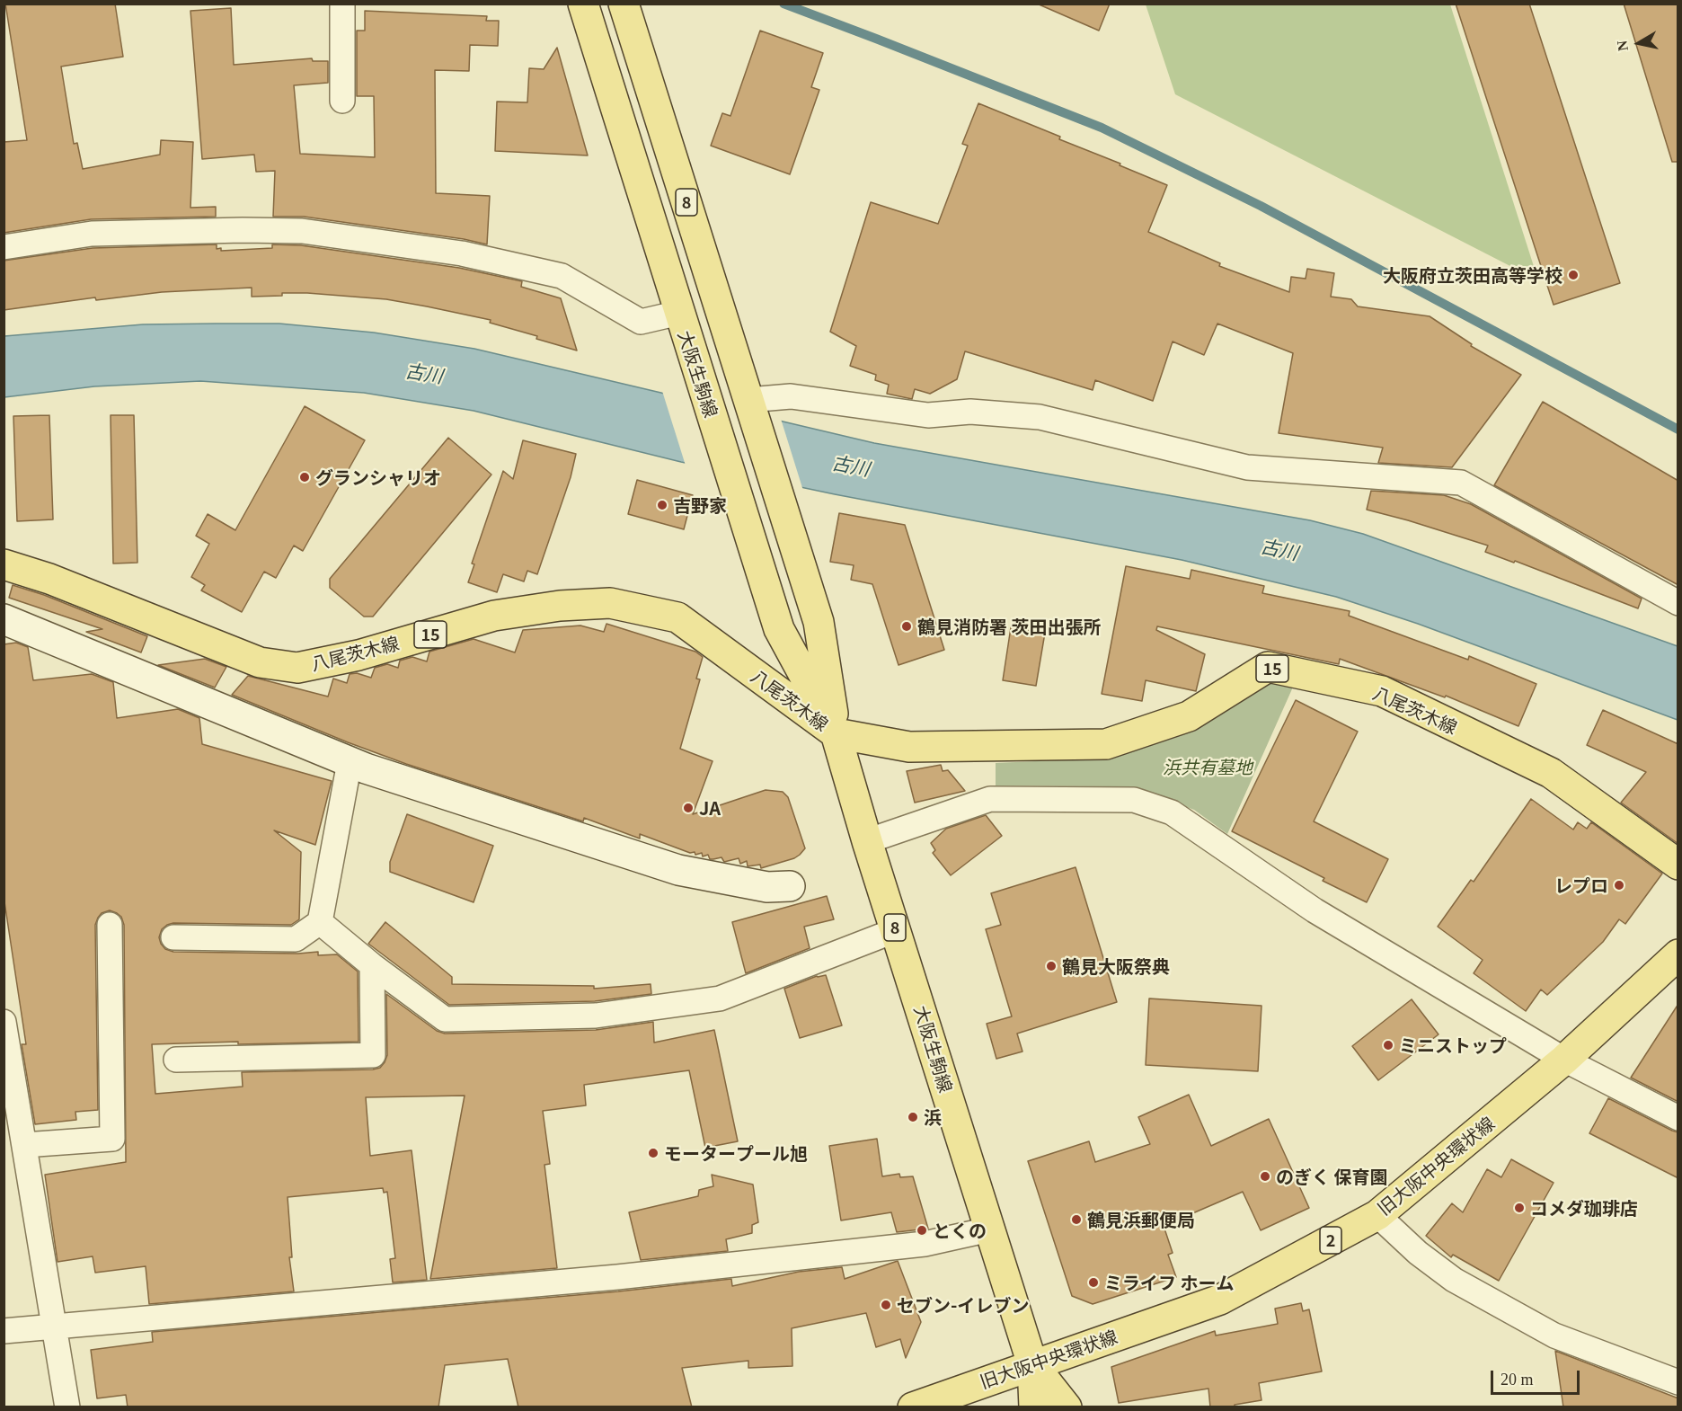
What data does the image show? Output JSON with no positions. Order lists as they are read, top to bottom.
{
  "streets": {
    "main road": [
      "8",
      "大阪生駒線",
      "15",
      "八尾茨木線",
      "旧大阪中央環状線",
      "2"
    ]
  },
  "crossings": [
    ["大阪生駒線", "八尾茨木線"],
    ["大阪生駒線", "旧大阪中央環状線"]
  ],
  "water": ["古川"],
  "parks": ["浜共有墓地"],
  "places": [
    "大阪府立茨田高等学校",
    "グランシャリオ",
    "吉野家",
    "鶴見消防署 茨田出張所",
    "JA",
    "レプロ",
    "鶴見大阪祭典",
    "ミニストップ",
    "浜",
    "モータープール旭",
    "のぎく 保育園",
    "コメダ珈琲店",
    "鶴見浜郵便局",
    "とくの",
    "ミライフ ホーム",
    "セブン-イレブン"
  ],
  "scale_bar": "20 m",
  "north": "left"
}
